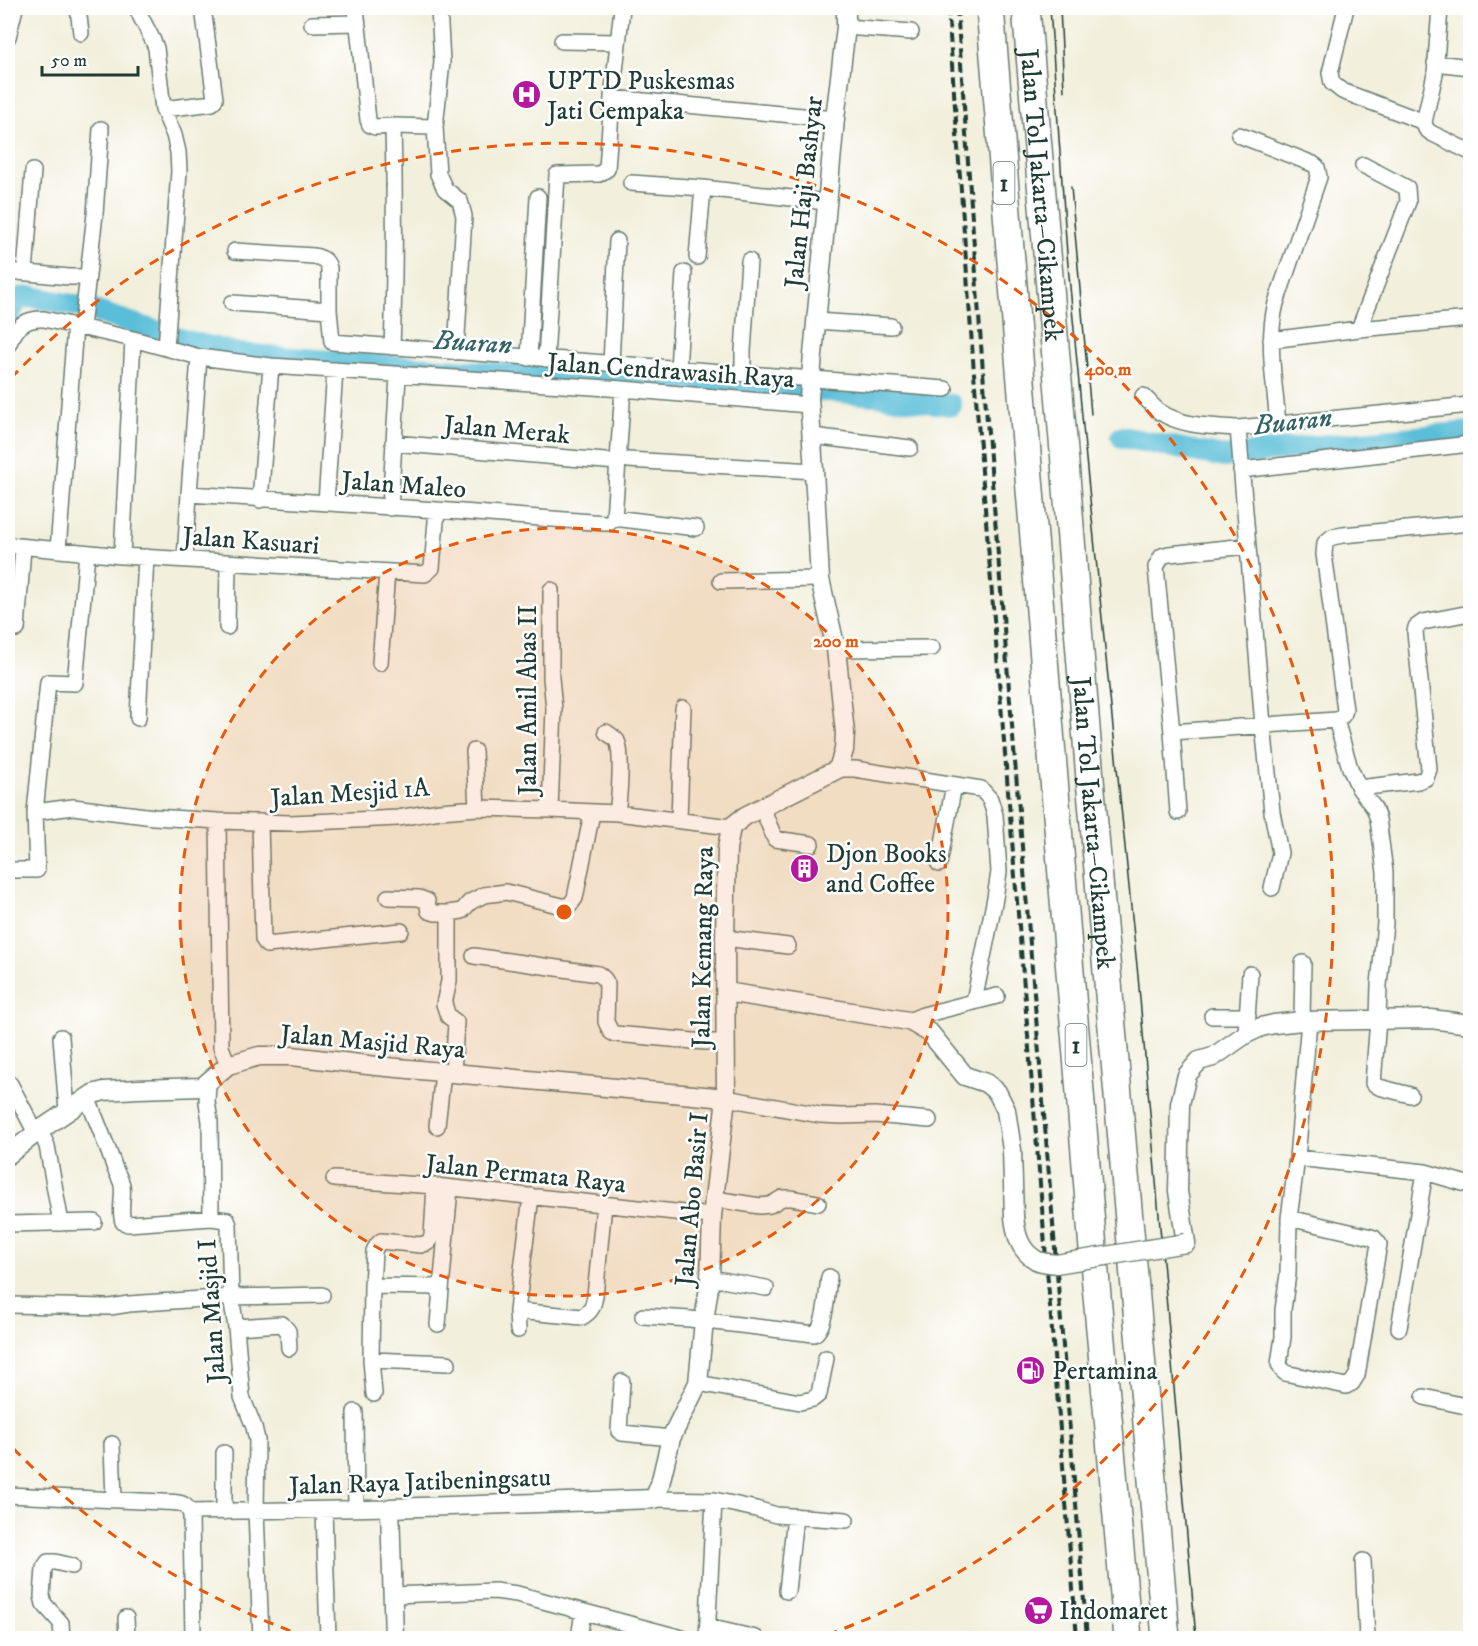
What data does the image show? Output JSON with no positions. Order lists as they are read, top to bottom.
{
  "streets": {
    "highway": ["1", "Jalan Tol Jakarta–Cikampek"],
    "street": [
      "Jalan Haji Bashyar",
      "Jalan Cendrawasih Raya",
      "Jalan Merak",
      "Jalan Maleo",
      "Jalan Kasuari",
      "Jalan Amil Abas II",
      "Jalan Mesjid 1A",
      "Jalan Kemang Raya",
      "Jalan Masjid Raya",
      "Jalan Permata Raya",
      "Jalan Abo Basir I",
      "Jalan Masjid I",
      "Jalan Raya Jatibeningsatu"
    ]
  },
  "crossings": [
    ["Jalan Haji Bashyar", "Jalan Cendrawasih Raya"],
    ["Jalan Maleo", "Jalan Kasuari"],
    ["Jalan Amil Abas II", "Jalan Mesjid 1A"],
    ["Jalan Mesjid 1A", "Jalan Kemang Raya"],
    ["Jalan Kemang Raya", "Jalan Masjid Raya"],
    ["Jalan Kemang Raya", "Jalan Abo Basir I"],
    ["Jalan Masjid Raya", "Jalan Abo Basir I"],
    ["Jalan Masjid Raya", "Jalan Masjid I"],
    ["Jalan Permata Raya", "Jalan Abo Basir I"],
    ["Jalan Abo Basir I", "Jalan Raya Jatibeningsatu"],
    ["Jalan Masjid I", "Jalan Raya Jatibeningsatu"]
  ],
  "water": ["Buaran"],
  "places": {
    "hospital": ["UPTD Puskesmas Jati Cempaka"],
    "building": ["Djon Books and Coffee"],
    "fuel station": ["Pertamina"],
    "supermarket": ["Indomaret"]
  },
  "scale_bar": "50 m",
  "rings": ["400 m", "200 m"]
}
